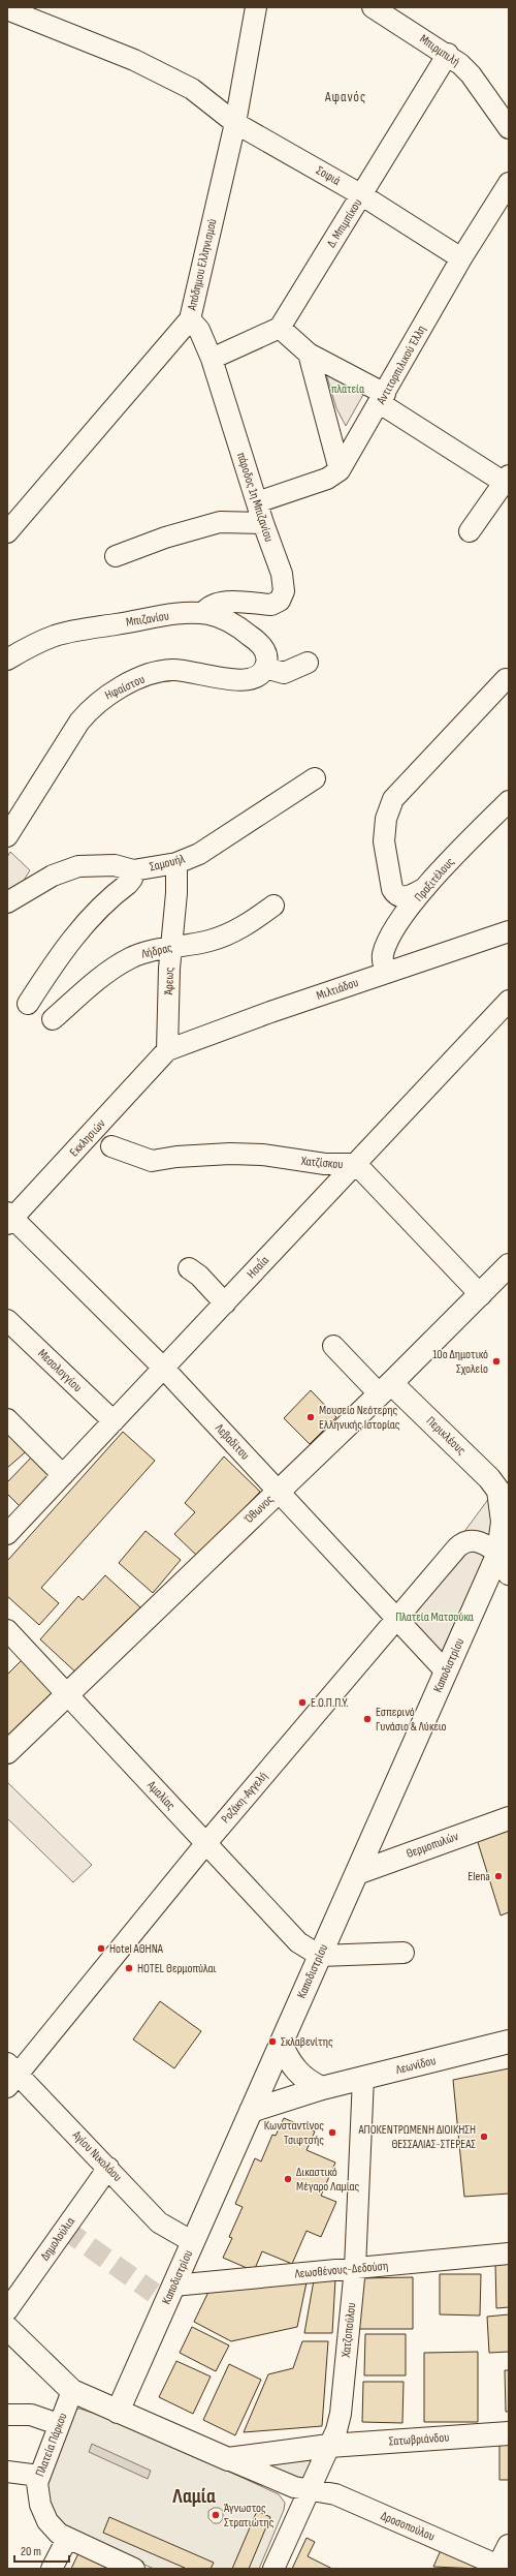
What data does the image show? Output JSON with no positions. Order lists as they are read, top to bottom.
{
  "streets": {
    "main road": [
      "Περικλέους",
      "Όθωνος",
      "Καποδιστρίου",
      "Θερμοπυλών",
      "Λεωνίδου",
      "Σατωβριάνδου"
    ],
    "street": [
      "Μπιρμπιλή",
      "Σοφιά",
      "Δ. Μπιμπίκου",
      "Απόδημου Ελληνισμού",
      "Αντιτορπιλικού Έλλη",
      "πάροδος 1η Μπιζανίου",
      "Μπιζανίου",
      "Ηφαίστου",
      "Σαμουήλ",
      "Πραξιτέλους",
      "Λήδρας",
      "Άρεως",
      "Μιλτιάδου",
      "Εκκλησιών",
      "Χατζίσκου",
      "Ησαΐα",
      "Μεσολογγίου",
      "Λεβαδίτου",
      "Αμαλίας",
      "Ροζάκη-Αγγελή",
      "Αγίου Νικολάου",
      "Δημολούλια",
      "Λεωσθένους-Δεδούση",
      "Χατζοπούλου",
      "Πλατεία Πάρκου",
      "Δροσοπούλου"
    ]
  },
  "crossings": [
    ["Μπιρμπιλή", "Δ. Μπιμπίκου"],
    ["Σοφιά", "Δ. Μπιμπίκου"],
    ["Σοφιά", "Απόδημου Ελληνισμού"],
    ["Σοφιά", "Αντιτορπιλικού Έλλη"],
    ["Απόδημου Ελληνισμού", "πάροδος 1η Μπιζανίου"],
    ["Αντιτορπιλικού Έλλη", "πάροδος 1η Μπιζανίου"],
    ["πάροδος 1η Μπιζανίου", "Μπιζανίου"],
    ["Μπιζανίου", "Ηφαίστου"],
    ["Σαμουήλ", "Άρεως"],
    ["Πραξιτέλους", "Μιλτιάδου"],
    ["Λήδρας", "Άρεως"],
    ["Άρεως", "Μιλτιάδου"],
    ["Άρεως", "Εκκλησιών"],
    ["Μιλτιάδου", "Εκκλησιών"],
    ["Εκκλησιών", "Λεβαδίτου"],
    ["Χατζίσκου", "Ησαΐα"],
    ["Χατζίσκου", "Όθωνος"],
    ["Ησαΐα", "Μεσολογγίου"],
    ["Ησαΐα", "Λεβαδίτου"],
    ["Περικλέους", "Όθωνος"],
    ["Λεβαδίτου", "Όθωνος"],
    ["Λεβαδίτου", "Καποδιστρίου"],
    ["Λεβαδίτου", "Ροζάκη-Αγγελή"],
    ["Όθωνος", "Αμαλίας"],
    ["Καποδιστρίου", "Αμαλίας"],
    ["Καποδιστρίου", "Ροζάκη-Αγγελή"],
    ["Καποδιστρίου", "Θερμοπυλών"],
    ["Καποδιστρίου", "Λεωνίδου"],
    ["Καποδιστρίου", "Αγίου Νικολάου"],
    ["Καποδιστρίου", "Λεωσθένους-Δεδούση"],
    ["Αμαλίας", "Ροζάκη-Αγγελή"],
    ["Ροζάκη-Αγγελή", "Αγίου Νικολάου"],
    ["Λεωνίδου", "Χατζοπούλου"],
    ["Αγίου Νικολάου", "Δημολούλια"],
    ["Λεωσθένους-Δεδούση", "Χατζοπούλου"],
    ["Χατζοπούλου", "Σατωβριάνδου"],
    ["Χατζοπούλου", "Δροσοπούλου"],
    ["Σατωβριάνδου", "Δροσοπούλου"]
  ],
  "districts": ["Αφανός", "Λαμία"],
  "parks": ["πλατεία", "Πλατεία Ματσούκα"],
  "places": [
    "10ο Δημοτικό Σχολείο",
    "Μουσείο Νεότερης Ελληνικής Ιστορίας",
    "Ε.Ο.Π.Π.Υ.",
    "Εσπερινό Γυνάσιο & Λύκειο",
    "Elena",
    "Hotel ΑΘΗΝΑ",
    "HOTEL Θερμοπύλαι",
    "Σκλαβενίτης",
    "Κωνσταντίνος Τσιφτσής",
    "ΑΠΟΚΕΝΤΡΩΜΕΝΗ ΔΙΟΙΚΗΣΗ ΘΕΣΣΑΛΙΑΣ-ΣΤΕΡΕΑΣ",
    "Δικαστικό Μέγαρο Λαμίας",
    "Άγνωστος Στρατιώτης"
  ],
  "scale_bar": "20 m"
}
